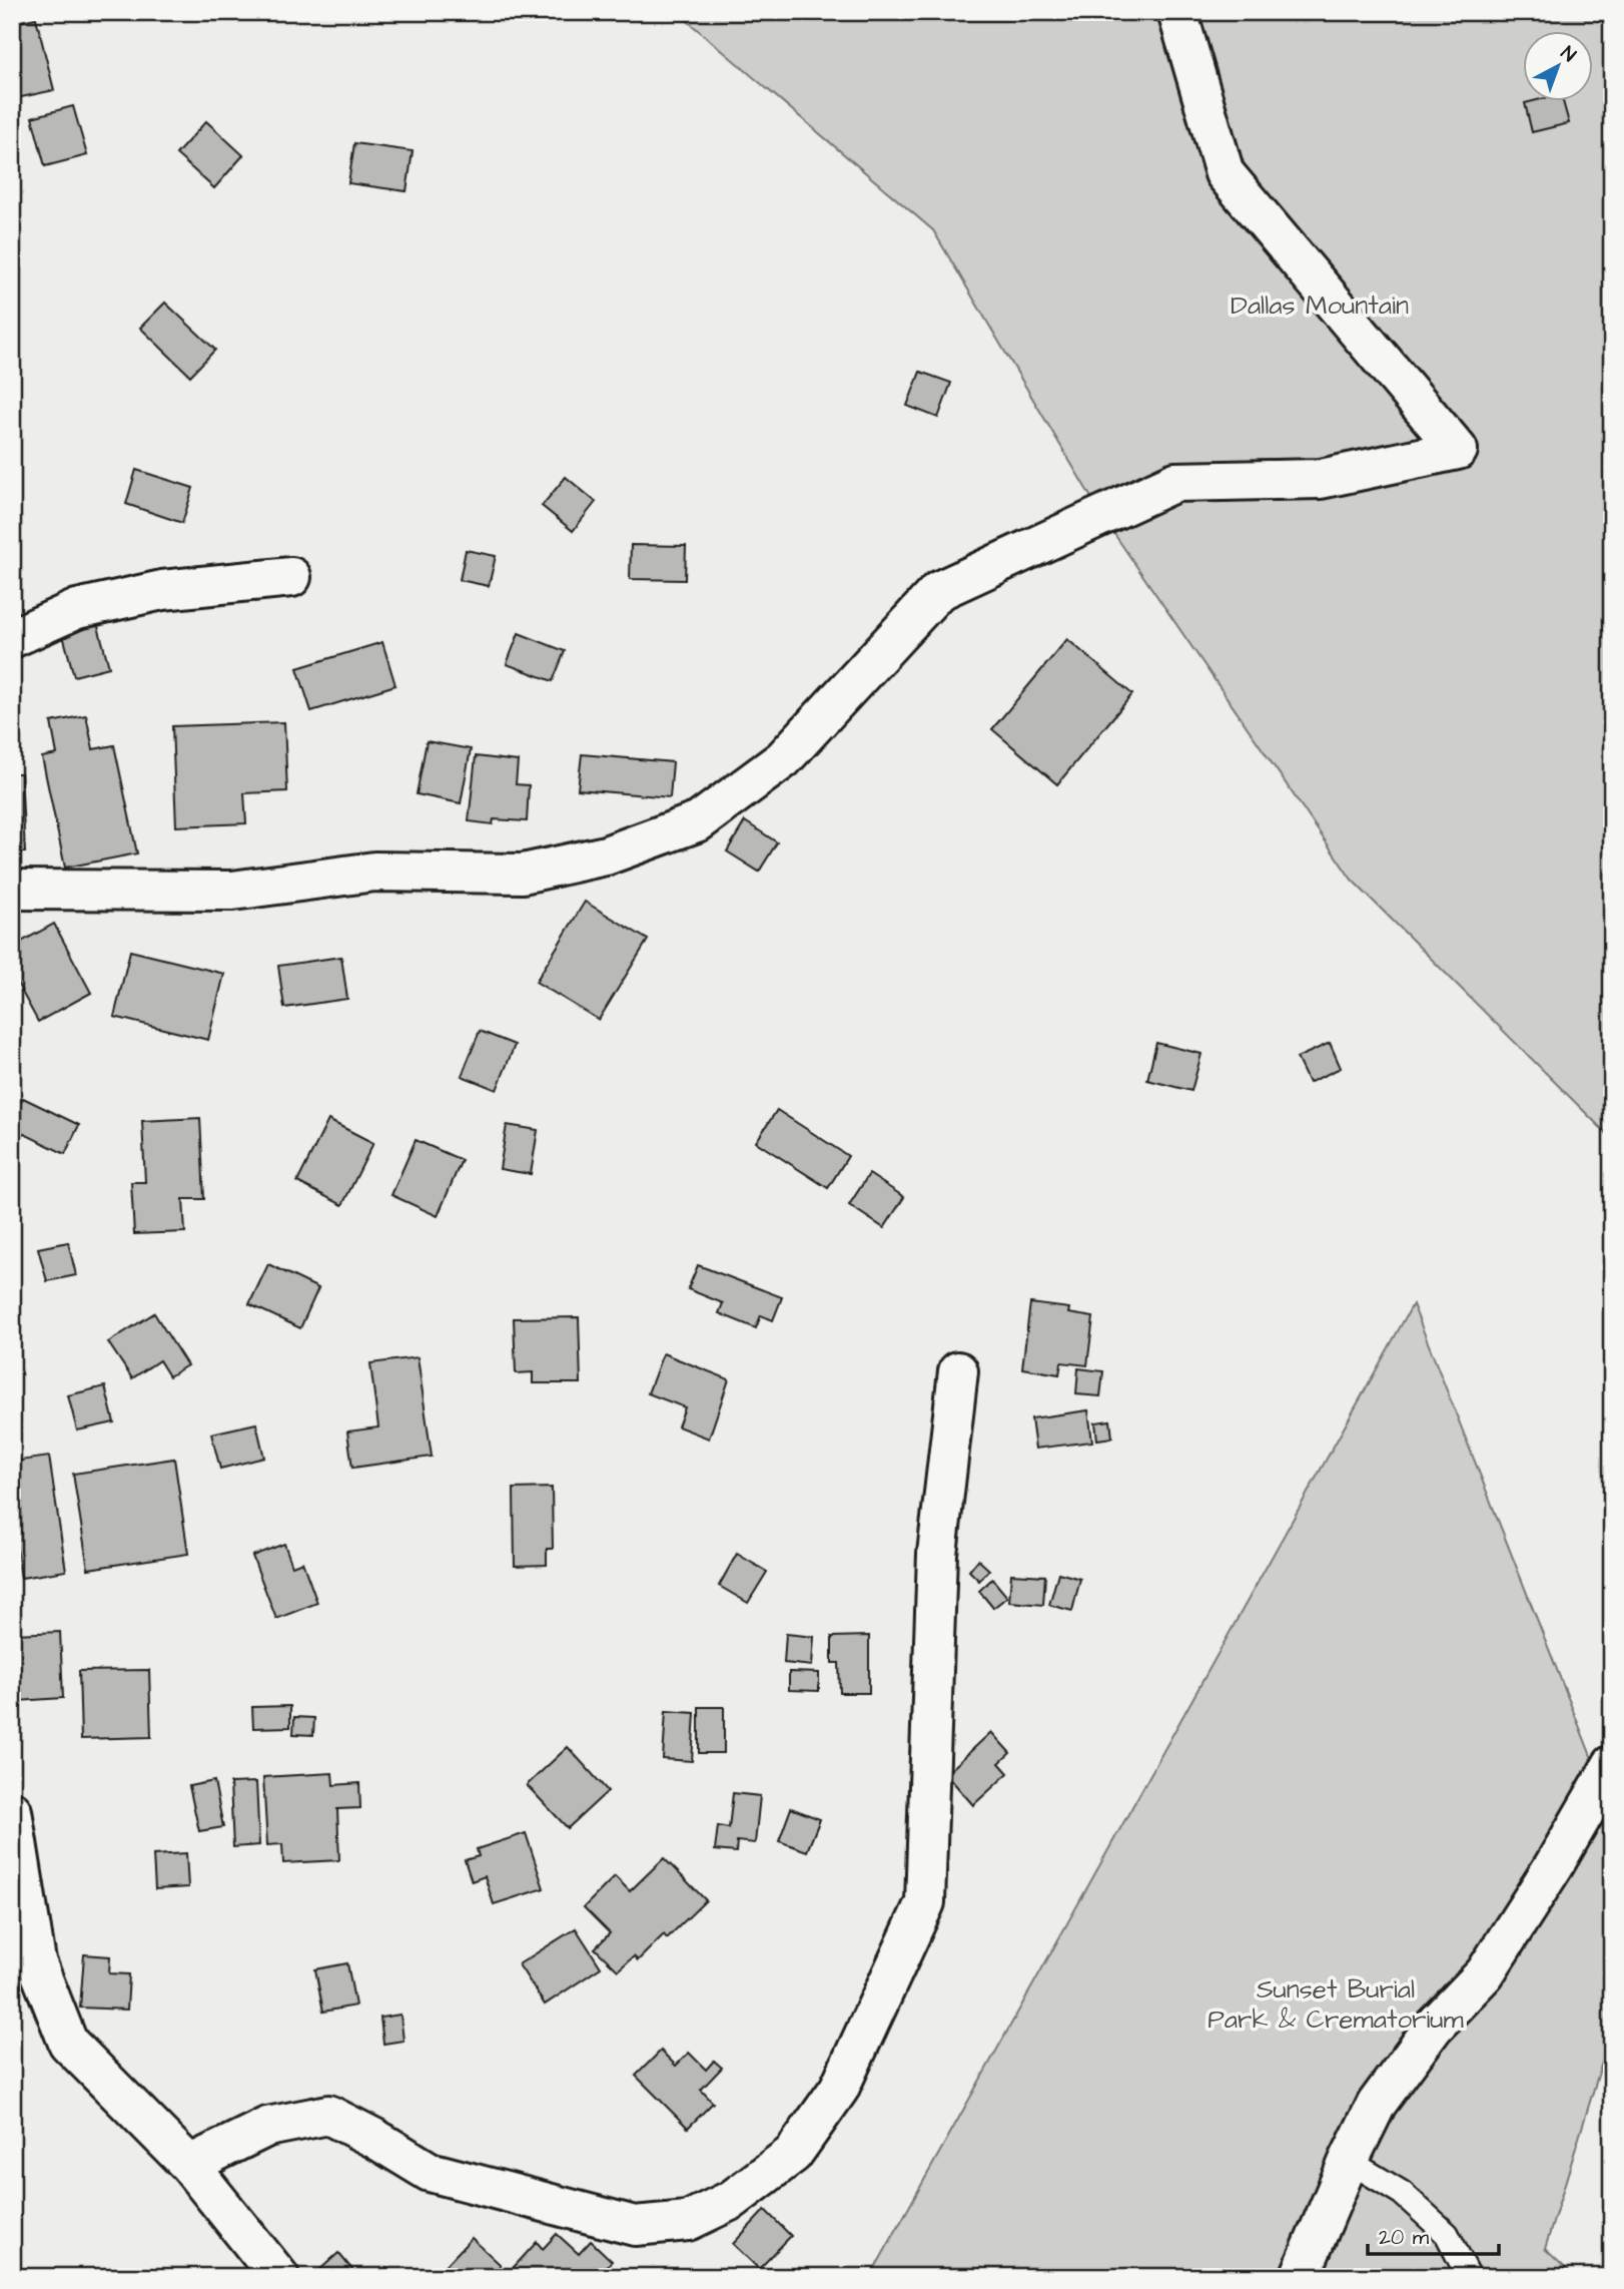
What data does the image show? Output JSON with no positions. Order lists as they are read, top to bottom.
{
  "parks": ["Dallas Mountain", "Sunset Burial Park & Crematorium"],
  "scale_bar": "20 m",
  "north": "top right"
}
